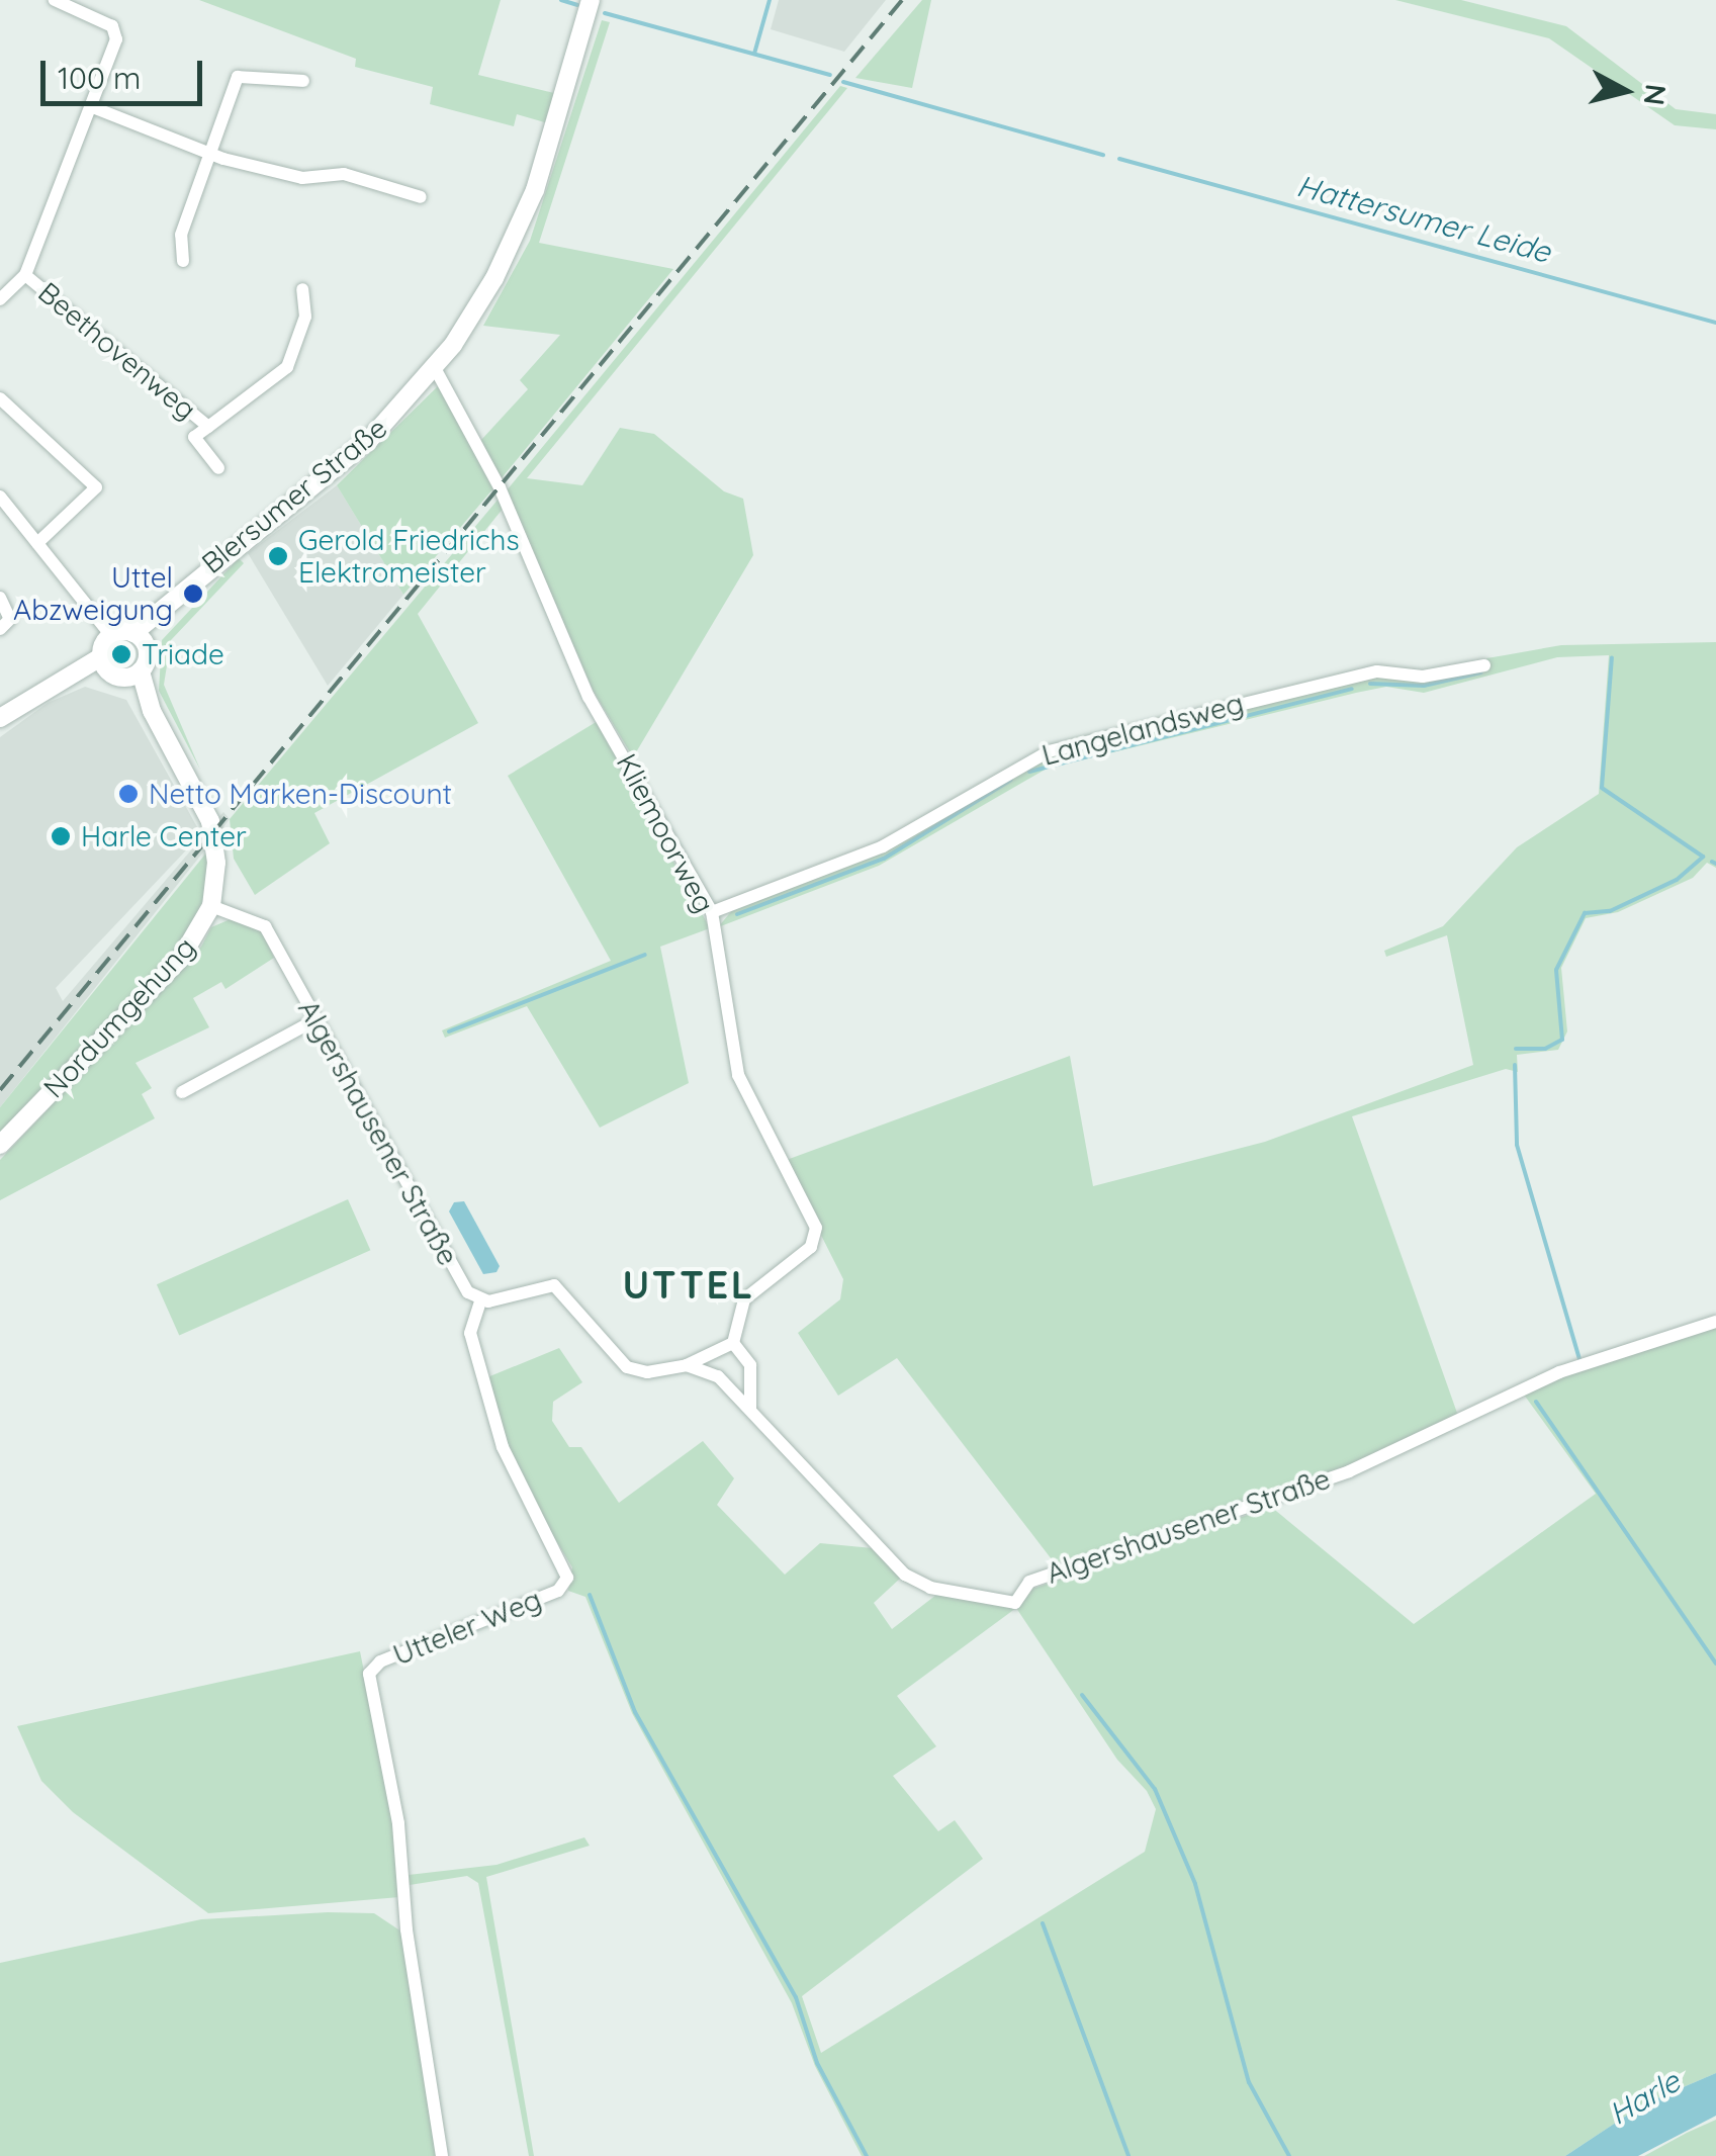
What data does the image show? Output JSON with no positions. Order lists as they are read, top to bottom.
{
  "streets": {
    "main road": ["Blersumer Straße", "Nordumgehung"],
    "street": [
      "Beethovenweg",
      "Langelandsweg",
      "Kliemoorweg",
      "Algershausener Straße",
      "Utteler Weg"
    ]
  },
  "crossings": [
    ["Blersumer Straße", "Kliemoorweg"],
    ["Langelandsweg", "Kliemoorweg"],
    ["Nordumgehung", "Algershausener Straße"],
    ["Algershausener Straße", "Utteler Weg"]
  ],
  "districts": ["UTTEL"],
  "water": ["Hattersumer Leide", "Harle"],
  "places": [
    "Gerold Friedrichs Elektromeister",
    "Uttel Abzweigung",
    "Triade",
    "Netto Marken-Discount",
    "Harle Center"
  ],
  "scale_bar": "100 m",
  "north": "right"
}
